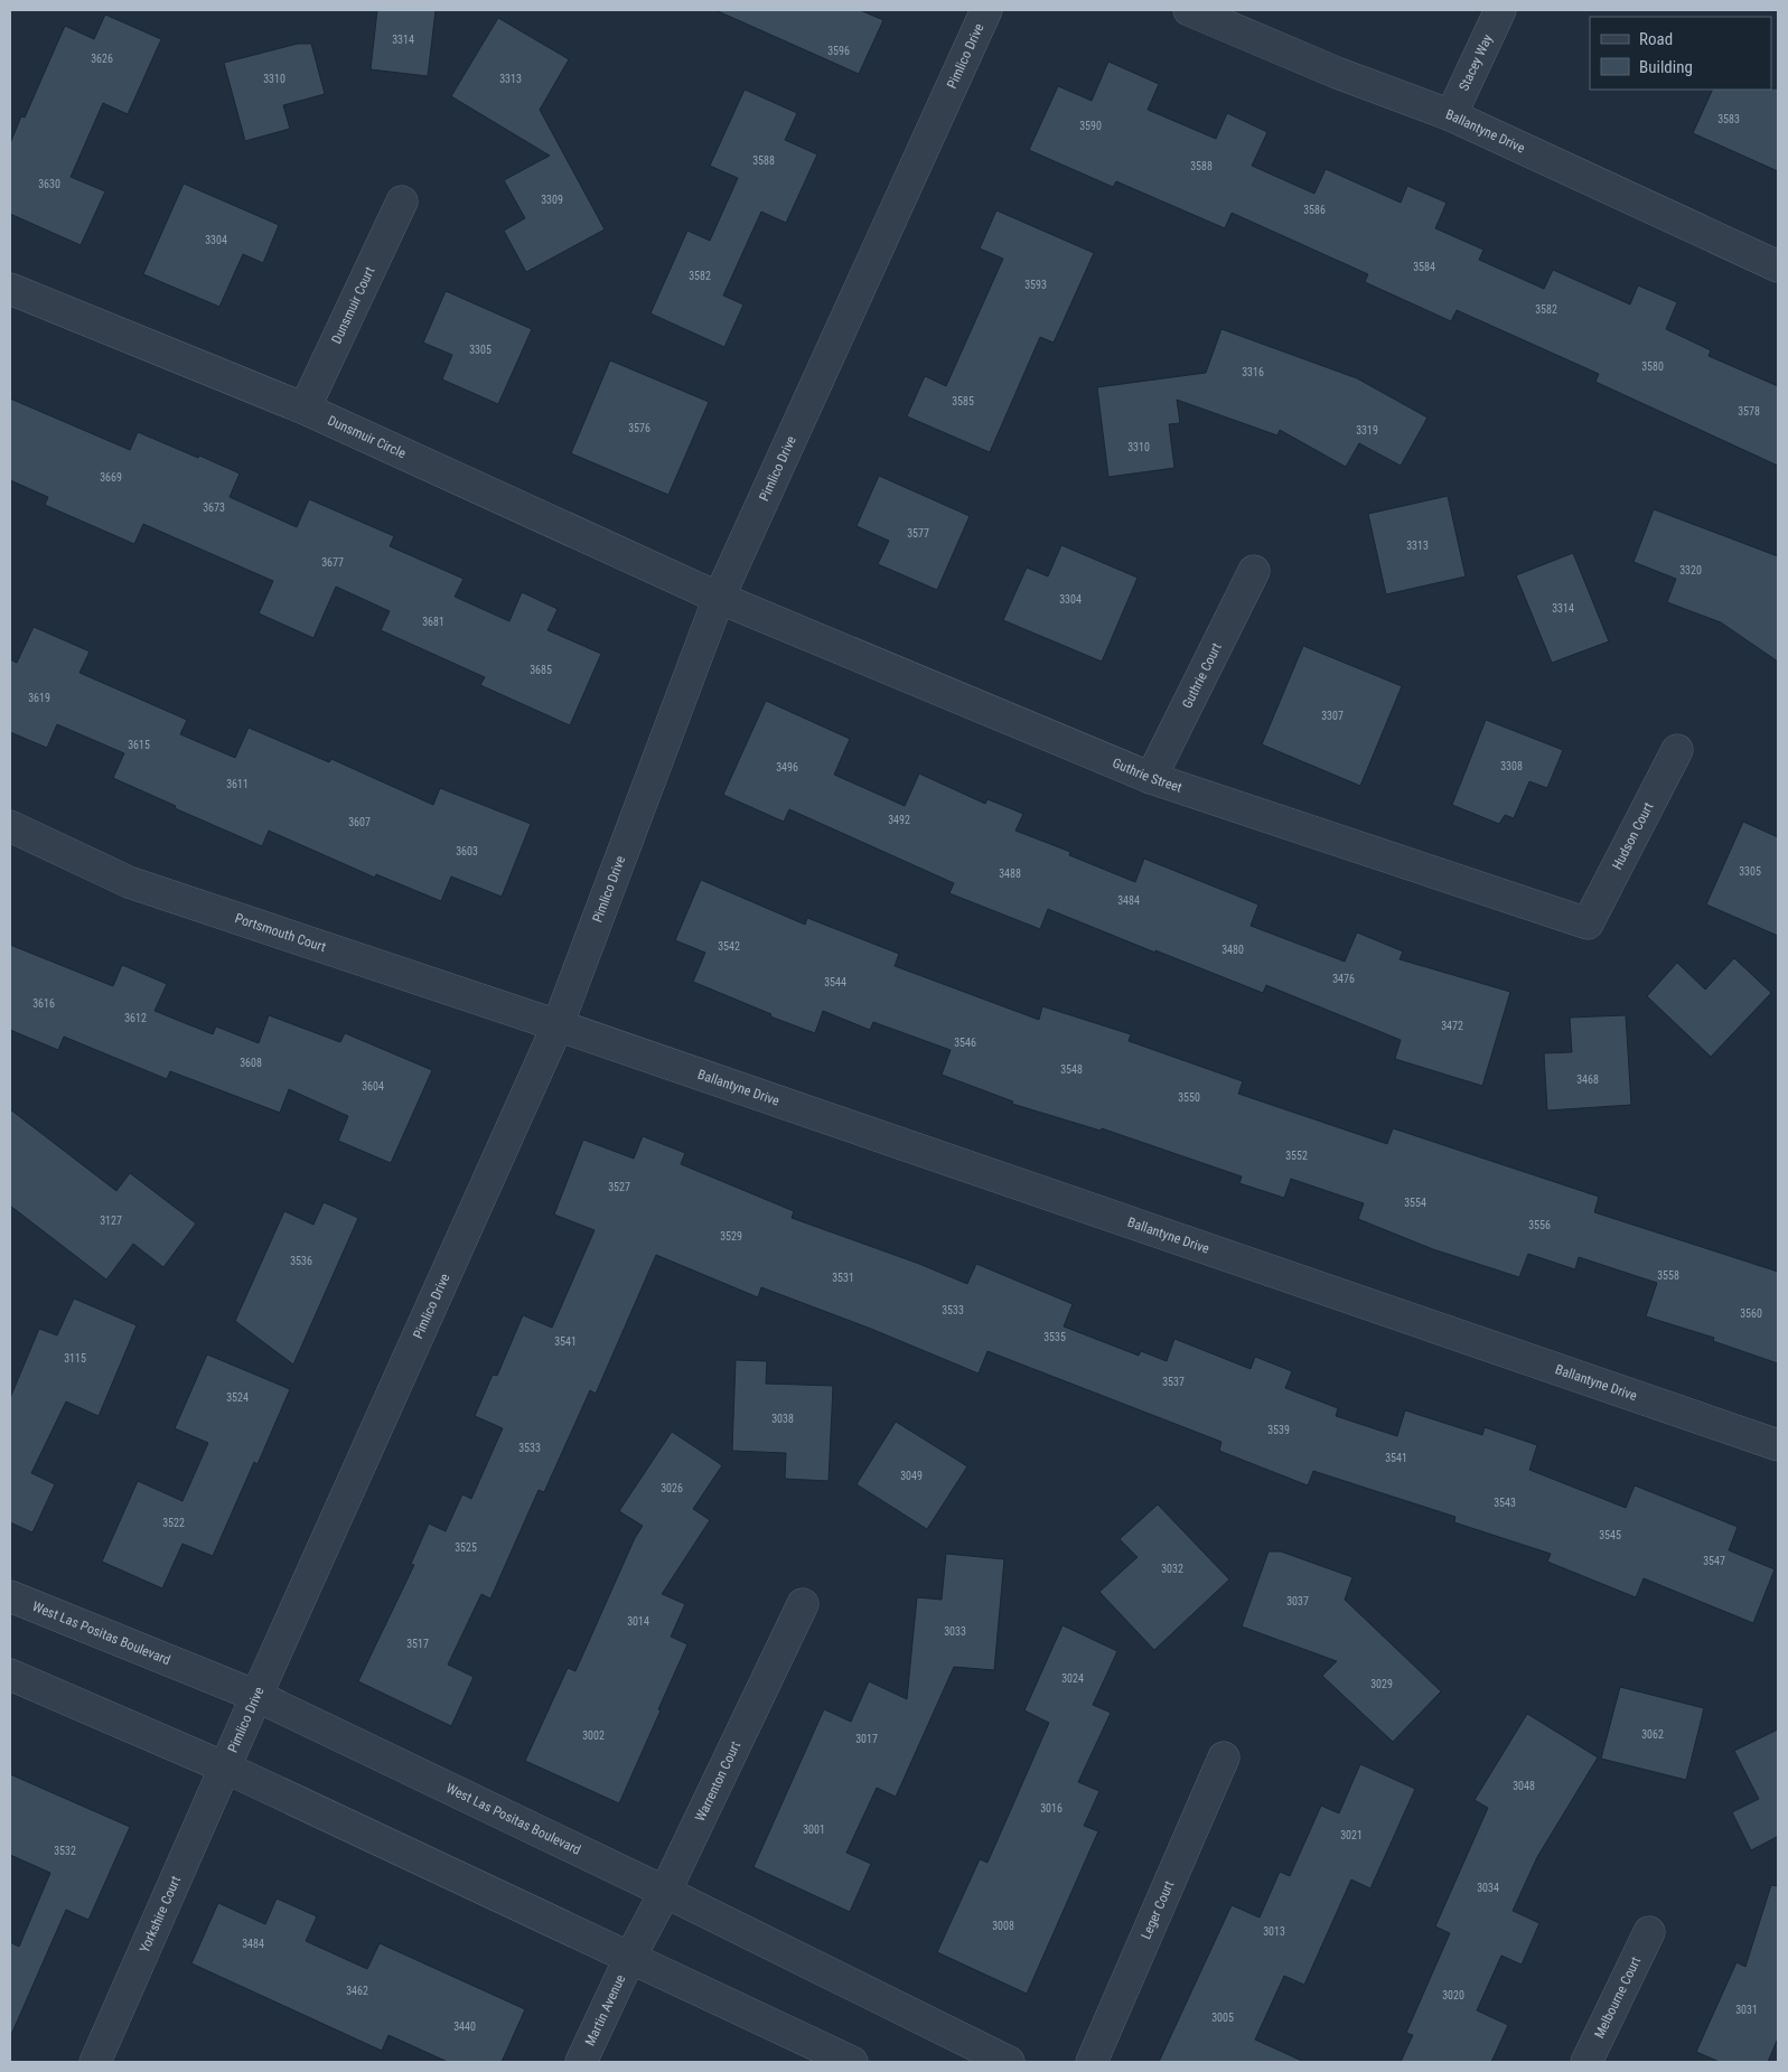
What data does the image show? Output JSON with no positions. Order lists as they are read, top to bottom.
{
  "streets": {
    "street": [
      "Pimlico Drive",
      "Stacey Way",
      "Ballantyne Drive",
      "Dunsmuir Court",
      "Dunsmuir Circle",
      "Guthrie Court",
      "Guthrie Street",
      "Hudson Court",
      "Portsmouth Court",
      "West Las Positas Boulevard",
      "Warrenton Court",
      "Leger Court",
      "Yorkshire Court",
      "Melbourne Court",
      "Martin Avenue"
    ]
  },
  "crossings": [
    ["Pimlico Drive", "Ballantyne Drive"],
    ["Pimlico Drive", "Dunsmuir Circle"],
    ["Pimlico Drive", "Guthrie Street"],
    ["Pimlico Drive", "Portsmouth Court"],
    ["Pimlico Drive", "West Las Positas Boulevard"],
    ["Pimlico Drive", "Yorkshire Court"],
    ["Stacey Way", "Ballantyne Drive"],
    ["Ballantyne Drive", "Portsmouth Court"],
    ["Dunsmuir Court", "Dunsmuir Circle"],
    ["Dunsmuir Circle", "Guthrie Street"],
    ["Guthrie Court", "Guthrie Street"],
    ["Guthrie Street", "Hudson Court"],
    ["West Las Positas Boulevard", "Warrenton Court"],
    ["Warrenton Court", "Martin Avenue"]
  ],
  "house_numbers": [
    "3314",
    "3596",
    "3626",
    "3310",
    "3313",
    "3583",
    "3590",
    "3588",
    "3588",
    "3630",
    "3309",
    "3586",
    "3304",
    "3584",
    "3582",
    "3593",
    "3582",
    "3305",
    "3580",
    "3316",
    "3585",
    "3578",
    "3576",
    "3319",
    "3310",
    "3669",
    "3673",
    "3577",
    "3313",
    "3677",
    "3320",
    "3304",
    "3314",
    "3681",
    "3685",
    "3619",
    "3307",
    "3615",
    "3308",
    "3496",
    "3611",
    "3492",
    "3607",
    "3603",
    "3305",
    "3488",
    "3484",
    "3542",
    "3480",
    "3476",
    "3544",
    "3616",
    "3612",
    "3472",
    "3546",
    "3608",
    "3548",
    "3468",
    "3604",
    "3550",
    "3552",
    "3527",
    "3554",
    "3127",
    "3556",
    "3529",
    "3536",
    "3558",
    "3531",
    "3533",
    "3560",
    "3535",
    "3541",
    "3115",
    "3537",
    "3524",
    "3038",
    "3539",
    "3533",
    "3541",
    "3049",
    "3026",
    "3543",
    "3522",
    "3545",
    "3525",
    "3547",
    "3032",
    "3037",
    "3014",
    "3033",
    "3517",
    "3024",
    "3029",
    "3062",
    "3002",
    "3017",
    "3048",
    "3016",
    "3001",
    "3021",
    "3532",
    "3034",
    "3008",
    "3013",
    "3484",
    "3462",
    "3020",
    "3031",
    "3005",
    "3440"
  ],
  "legend": ["Road", "Building"]
}
